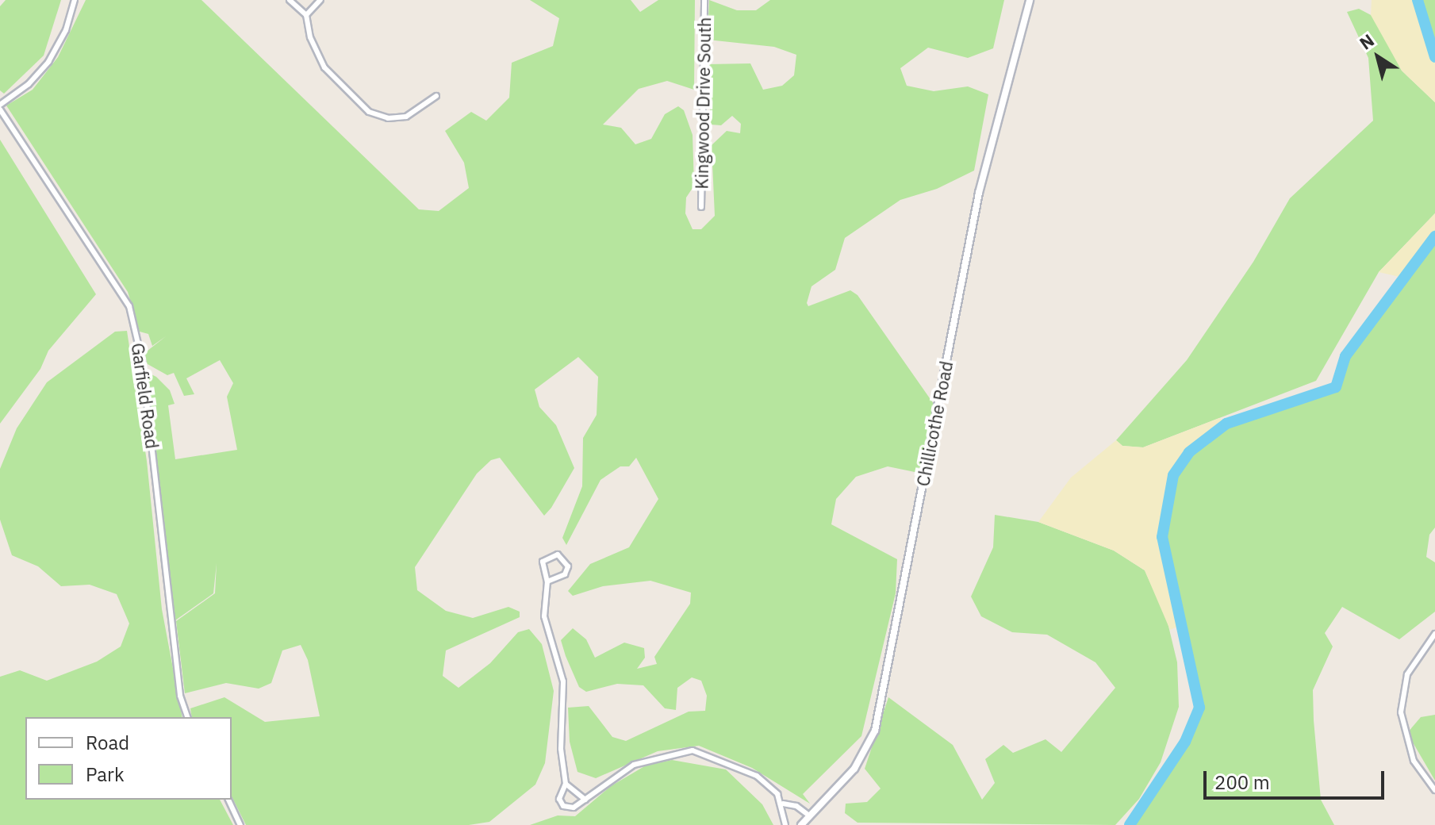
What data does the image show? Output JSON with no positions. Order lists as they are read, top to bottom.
{
  "streets": {
    "main road": ["Chillicothe Road"],
    "street": ["Kingwood Drive South", "Garfield Road"]
  },
  "legend": ["Road", "Park"],
  "scale_bar": "200 m",
  "north": "top left"
}
